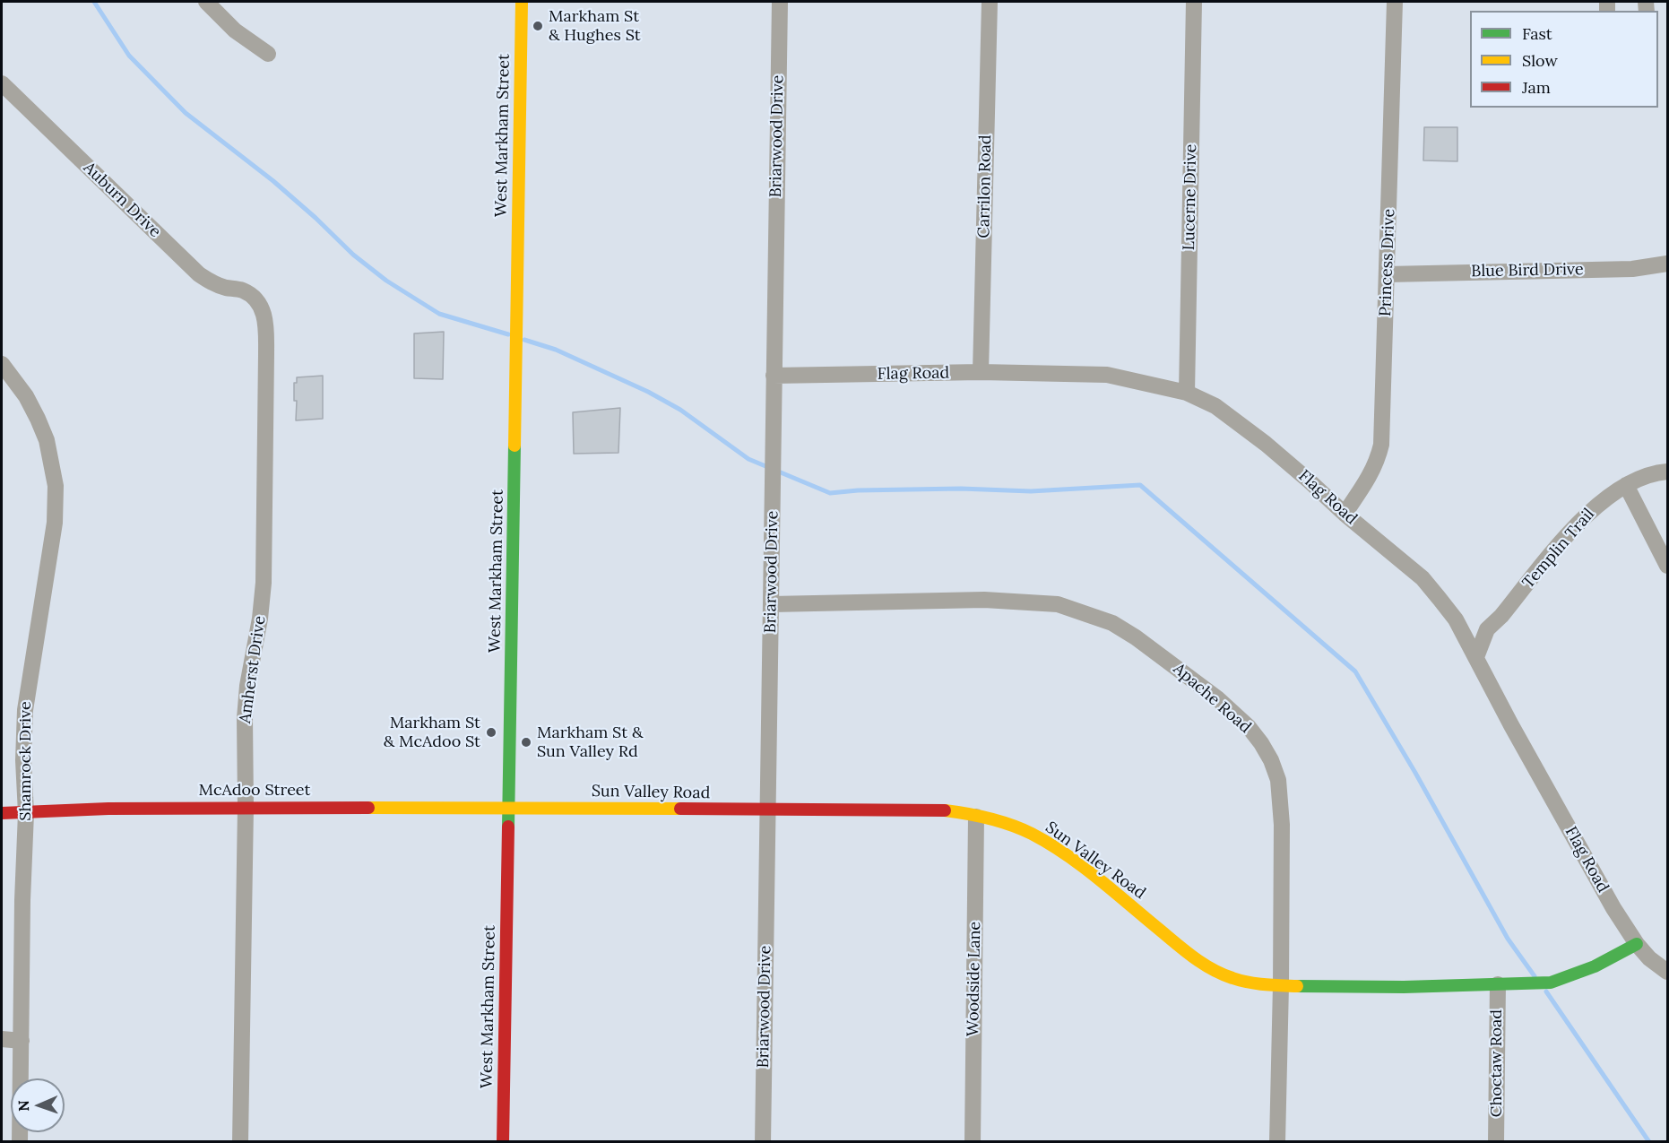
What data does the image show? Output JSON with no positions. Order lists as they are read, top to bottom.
{
  "streets": {
    "street": [
      "West Markham Street",
      "Briarwood Drive",
      "Carrilon Road",
      "Lucerne Drive",
      "Auburn Drive",
      "Princess Drive",
      "Blue Bird Drive",
      "Flag Road",
      "Templin Trail",
      "Amherst Drive",
      "Apache Road",
      "Shamrock Drive",
      "McAdoo Street",
      "Sun Valley Road",
      "Woodside Lane",
      "Choctaw Road"
    ]
  },
  "crossings": [
    ["West Markham Street", "McAdoo Street"],
    ["West Markham Street", "Sun Valley Road"],
    ["Briarwood Drive", "Flag Road"],
    ["Briarwood Drive", "Apache Road"],
    ["Briarwood Drive", "Sun Valley Road"],
    ["Carrilon Road", "Flag Road"],
    ["Lucerne Drive", "Flag Road"],
    ["Auburn Drive", "Amherst Drive"],
    ["Princess Drive", "Blue Bird Drive"],
    ["Princess Drive", "Flag Road"],
    ["Flag Road", "Templin Trail"],
    ["Flag Road", "Sun Valley Road"],
    ["Amherst Drive", "McAdoo Street"],
    ["Apache Road", "Sun Valley Road"],
    ["Shamrock Drive", "McAdoo Street"],
    ["McAdoo Street", "Sun Valley Road"],
    ["Sun Valley Road", "Woodside Lane"],
    ["Sun Valley Road", "Choctaw Road"]
  ],
  "places": ["Markham St & Hughes St", "Markham St & McAdoo St", "Markham St & Sun Valley Rd"],
  "legend": ["Fast", "Slow", "Jam"],
  "north": "left"
}
